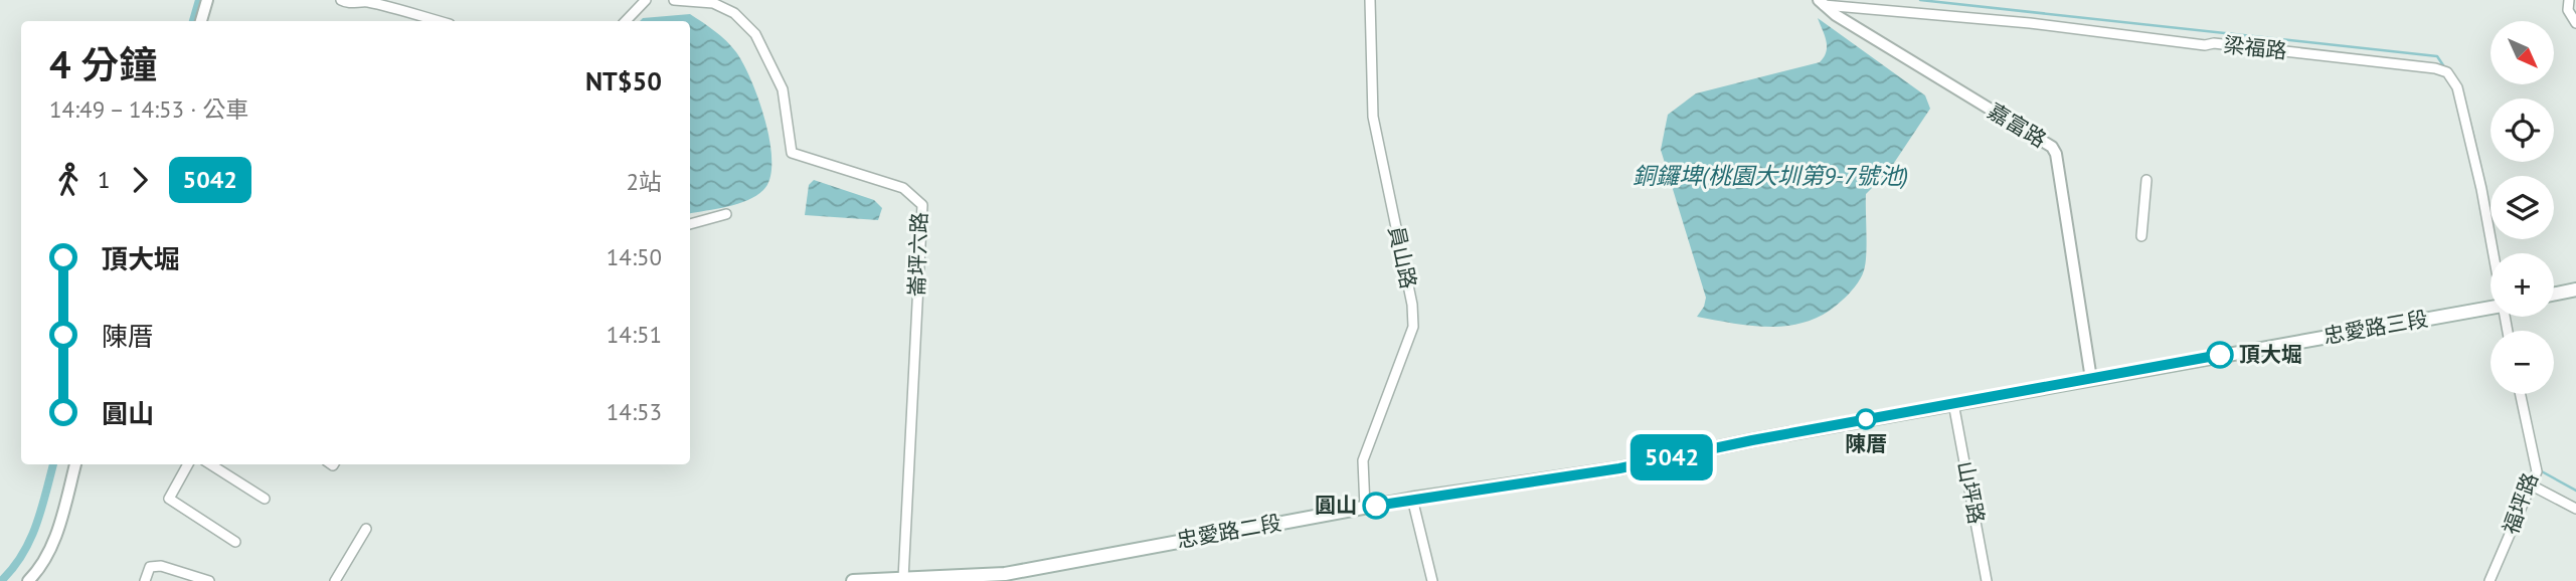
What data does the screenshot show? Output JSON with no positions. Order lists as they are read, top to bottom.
{
  "streets": {
    "main road": ["忠愛路三段", "忠愛路二段"],
    "street": [
      "梁福路",
      "嘉富路",
      "崙坪六路",
      "員山路",
      "山坪路",
      "福坪路"
    ]
  },
  "crossings": [
    ["梁福路", "嘉富路"],
    ["嘉富路", "忠愛路三段"],
    ["崙坪六路", "忠愛路二段"],
    ["員山路", "忠愛路二段"],
    ["忠愛路三段", "山坪路"],
    ["忠愛路三段", "忠愛路二段"],
    ["山坪路", "忠愛路二段"]
  ],
  "water": ["銅鑼埤(桃園大圳第9-7號池)"],
  "places": ["頂大堀", "陳厝", "圓山"],
  "lines": ["bus line 5042"],
  "north": "bottom right",
  "page": {
    "on_map": "5042",
    "map_buttons": ["+", "−"],
    "heading": ["4 分鐘", "14:49 – 14:53 · 公車", "NT$50"],
    "legs": ["1", "5042", "2站"],
    "list": [
      {
        "name": "頂大堀",
        "value": "14:50"
      },
      {
        "name": "陳厝",
        "value": "14:51"
      },
      {
        "name": "圓山",
        "value": "14:53"
      }
    ]
  }
}
